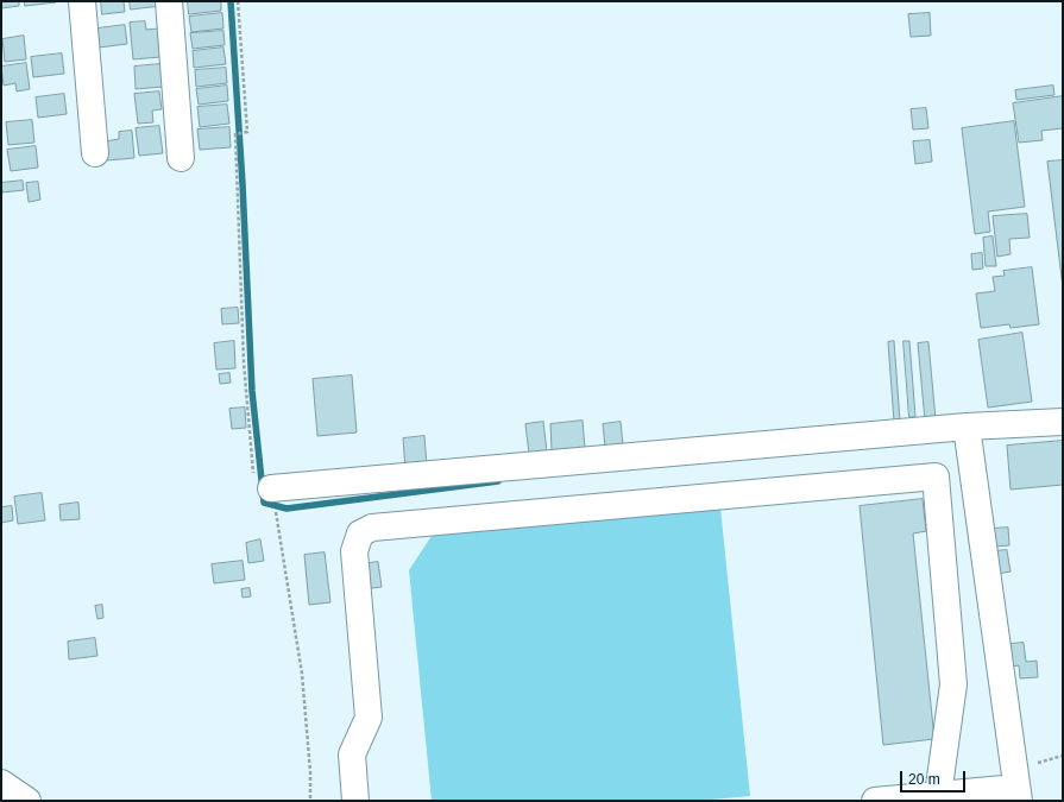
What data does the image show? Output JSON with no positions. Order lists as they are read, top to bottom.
{
  "scale_bar": "20 m"
}
